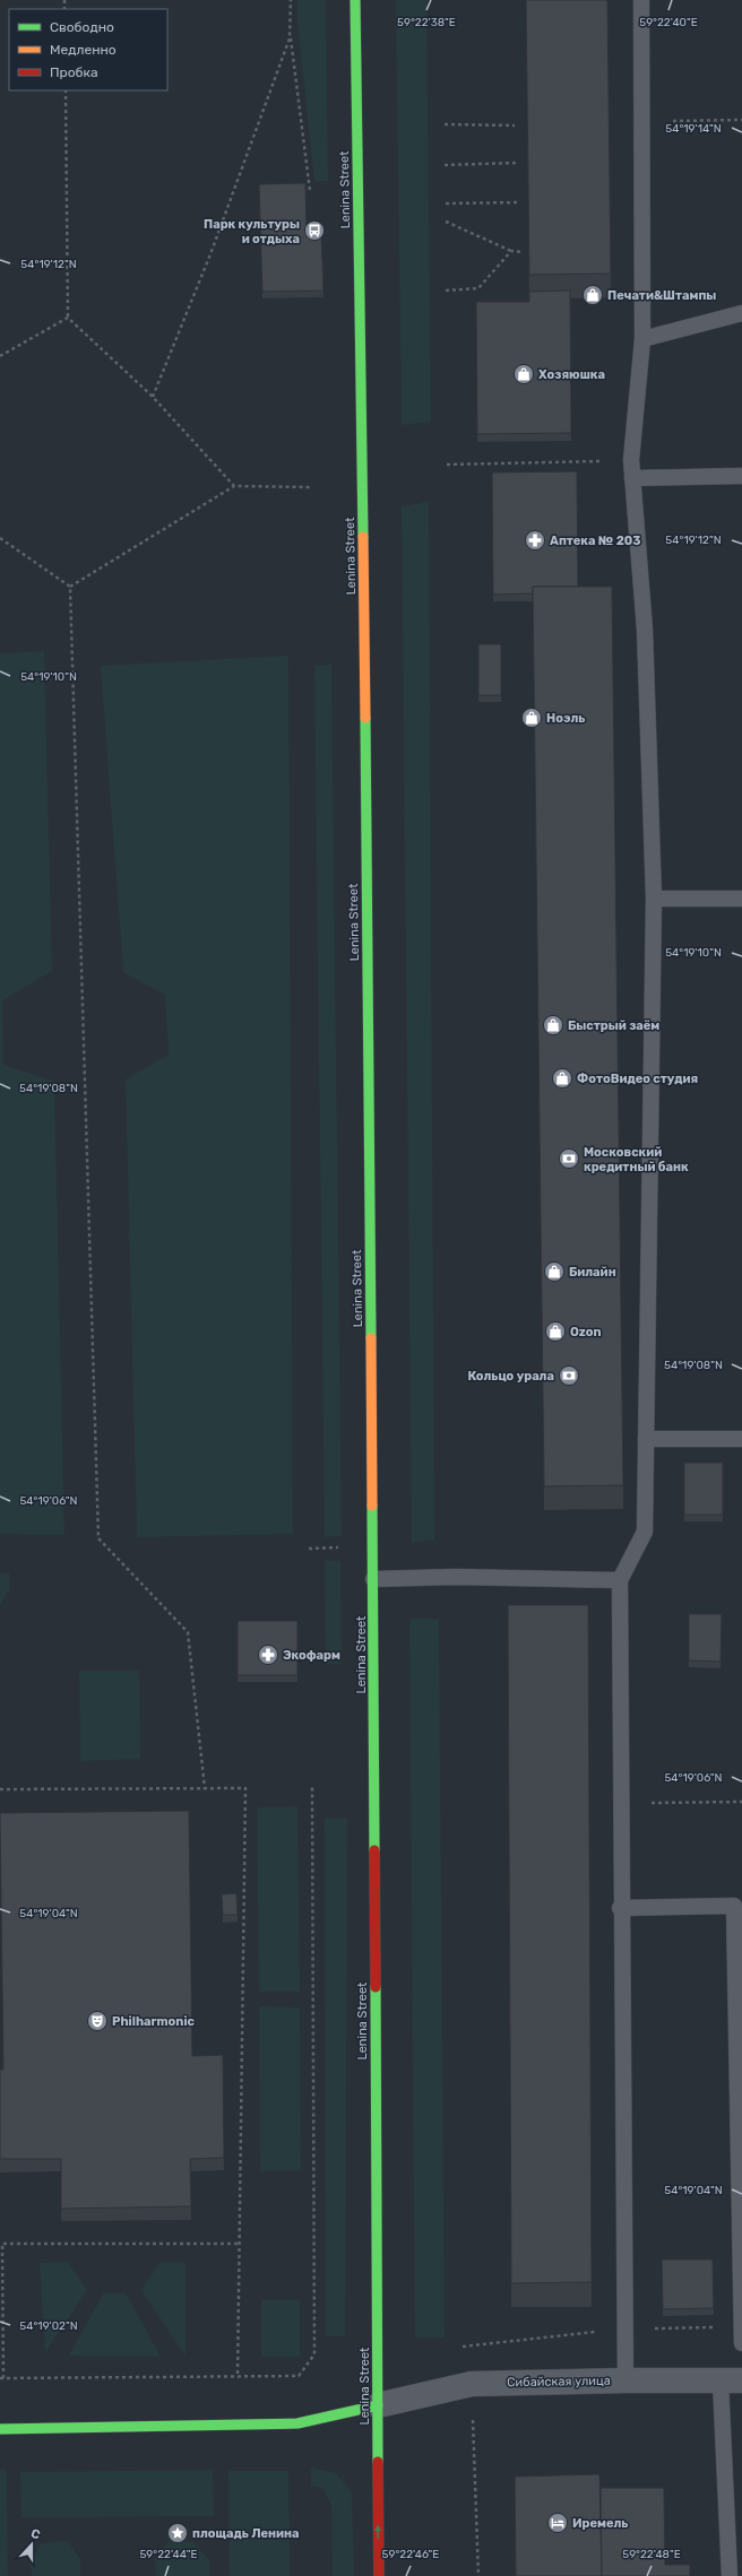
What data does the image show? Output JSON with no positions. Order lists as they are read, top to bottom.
{
  "streets": {
    "street": ["Lenina Street", "Сибайская улица"]
  },
  "crossings": [
    ["Lenina Street", "Сибайская улица"]
  ],
  "places": {
    "bus stop": ["Парк культуры и отдыха"],
    "shop": [
      "Печати&Штампы",
      "Хозяюшка",
      "Ноэль",
      "Быстрый заём",
      "ФотоВидео студия",
      "Билайн",
      "Ozon"
    ],
    "pharmacy": ["Аптека № 203", "Экофарм"],
    "bank": ["Московский кредитный банк", "Кольцо урала"],
    "theatre": ["Philharmonic"],
    "hotel": ["Иремель"],
    "place": ["площадь Ленина"]
  },
  "legend": ["Свободно", "Медленно", "Пробка"],
  "north": "top",
  "coordinates": [
    "59°22'38\"E",
    "59°22'40\"E",
    "54°19'14\"N",
    "54°19'12\"N",
    "54°19'10\"N",
    "54°19'08\"N",
    "54°19'06\"N",
    "54°19'04\"N",
    "54°19'02\"N",
    "59°22'44\"E",
    "59°22'46\"E",
    "59°22'48\"E"
  ]
}
